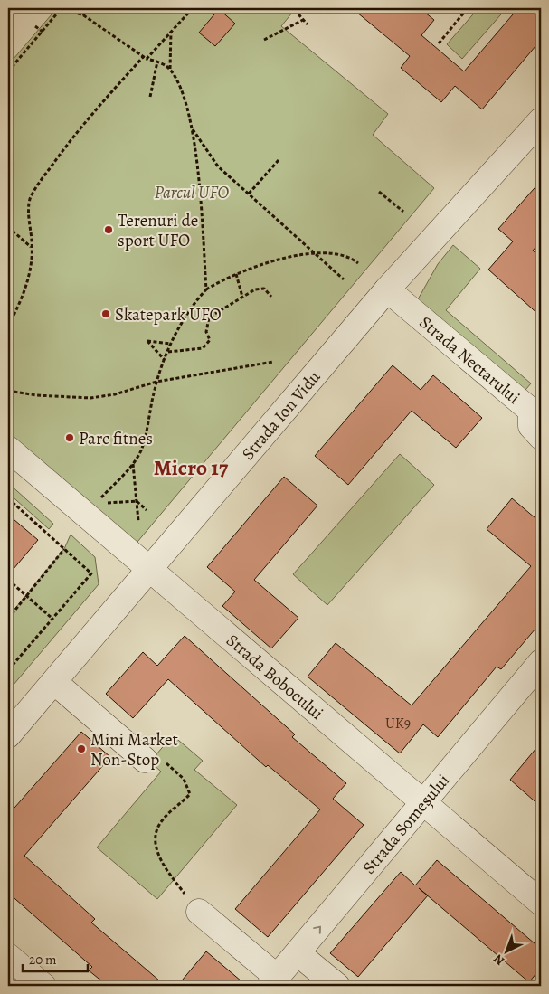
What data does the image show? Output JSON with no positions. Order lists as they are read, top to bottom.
{
  "streets": {
    "street": [
      "Strada Nectarului",
      "Strada Ion Vidu",
      "Strada Bobocului",
      "Strada Someșului"
    ]
  },
  "crossings": [
    ["Strada Nectarului", "Strada Ion Vidu"],
    ["Strada Ion Vidu", "Strada Bobocului"],
    ["Strada Bobocului", "Strada Someșului"]
  ],
  "one_way": ["Strada Someșului"],
  "districts": ["Micro 17"],
  "parks": ["Parcul UFO"],
  "places": [
    "Terenuri de sport UFO",
    "Skatepark UFO",
    "Parc fitnes",
    "Mini Market Non-Stop"
  ],
  "house_numbers": ["UK9"],
  "scale_bar": "20 m",
  "north": "bottom left"
}
